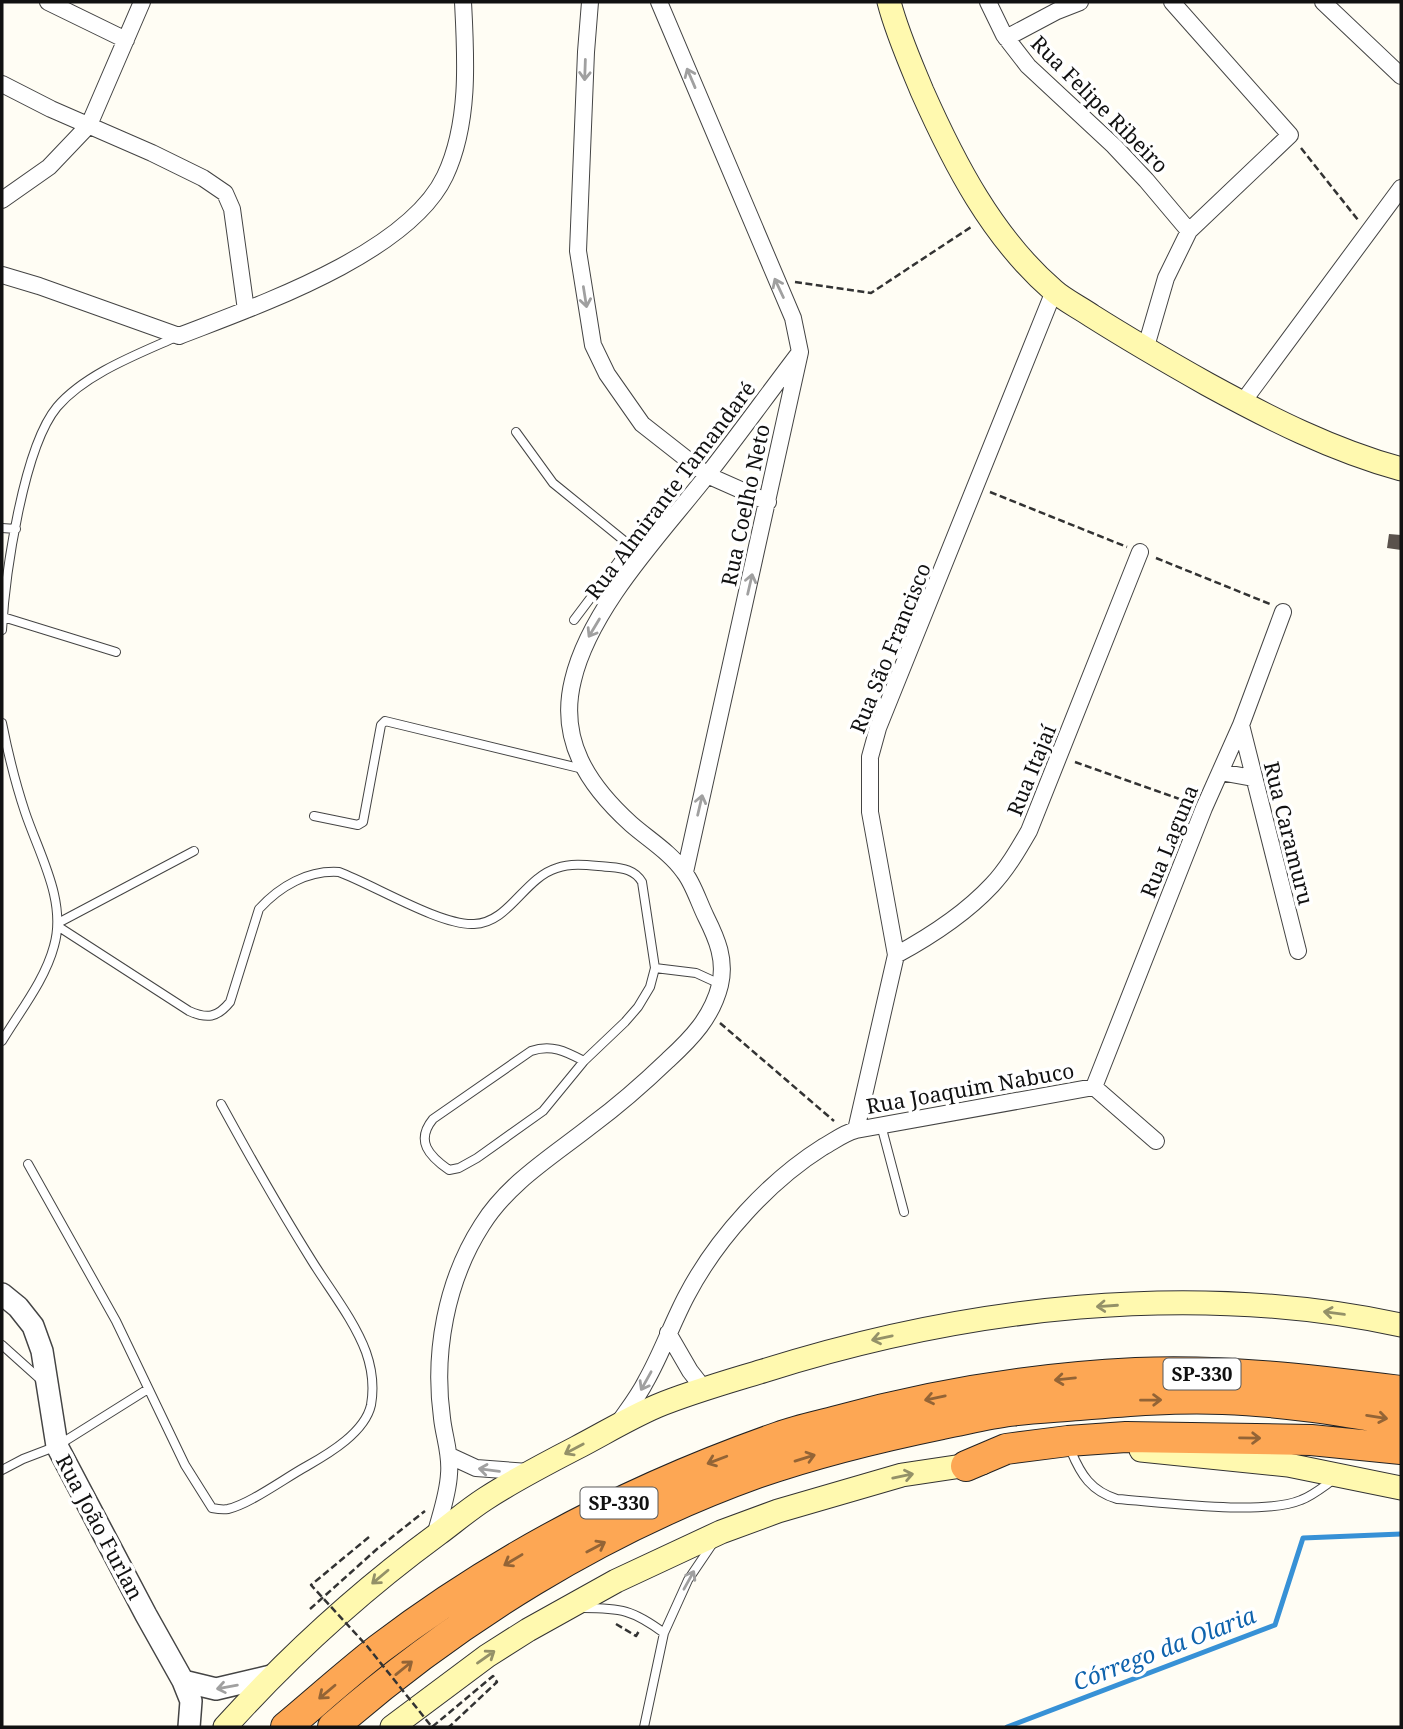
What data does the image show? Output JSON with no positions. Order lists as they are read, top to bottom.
{
  "streets": {
    "highway": ["SP-330"],
    "street": [
      "Rua Felipe Ribeiro",
      "Rua Almirante Tamandaré",
      "Rua Coelho Neto",
      "Rua São Francisco",
      "Rua Itajaí",
      "Rua Caramuru",
      "Rua Laguna",
      "Rua Joaquim Nabuco",
      "Rua João Furlan"
    ]
  },
  "crossings": [
    ["Rua Almirante Tamandaré", "Rua Coelho Neto"],
    ["Rua Almirante Tamandaré", "Rua Joaquim Nabuco"],
    ["Rua São Francisco", "Rua Itajaí"],
    ["Rua São Francisco", "Rua Joaquim Nabuco"],
    ["Rua Caramuru", "Rua Laguna"],
    ["Rua Laguna", "Rua Joaquim Nabuco"]
  ],
  "one_way": ["Rua Coelho Neto"],
  "water": ["Córrego da Olaria"]
}
